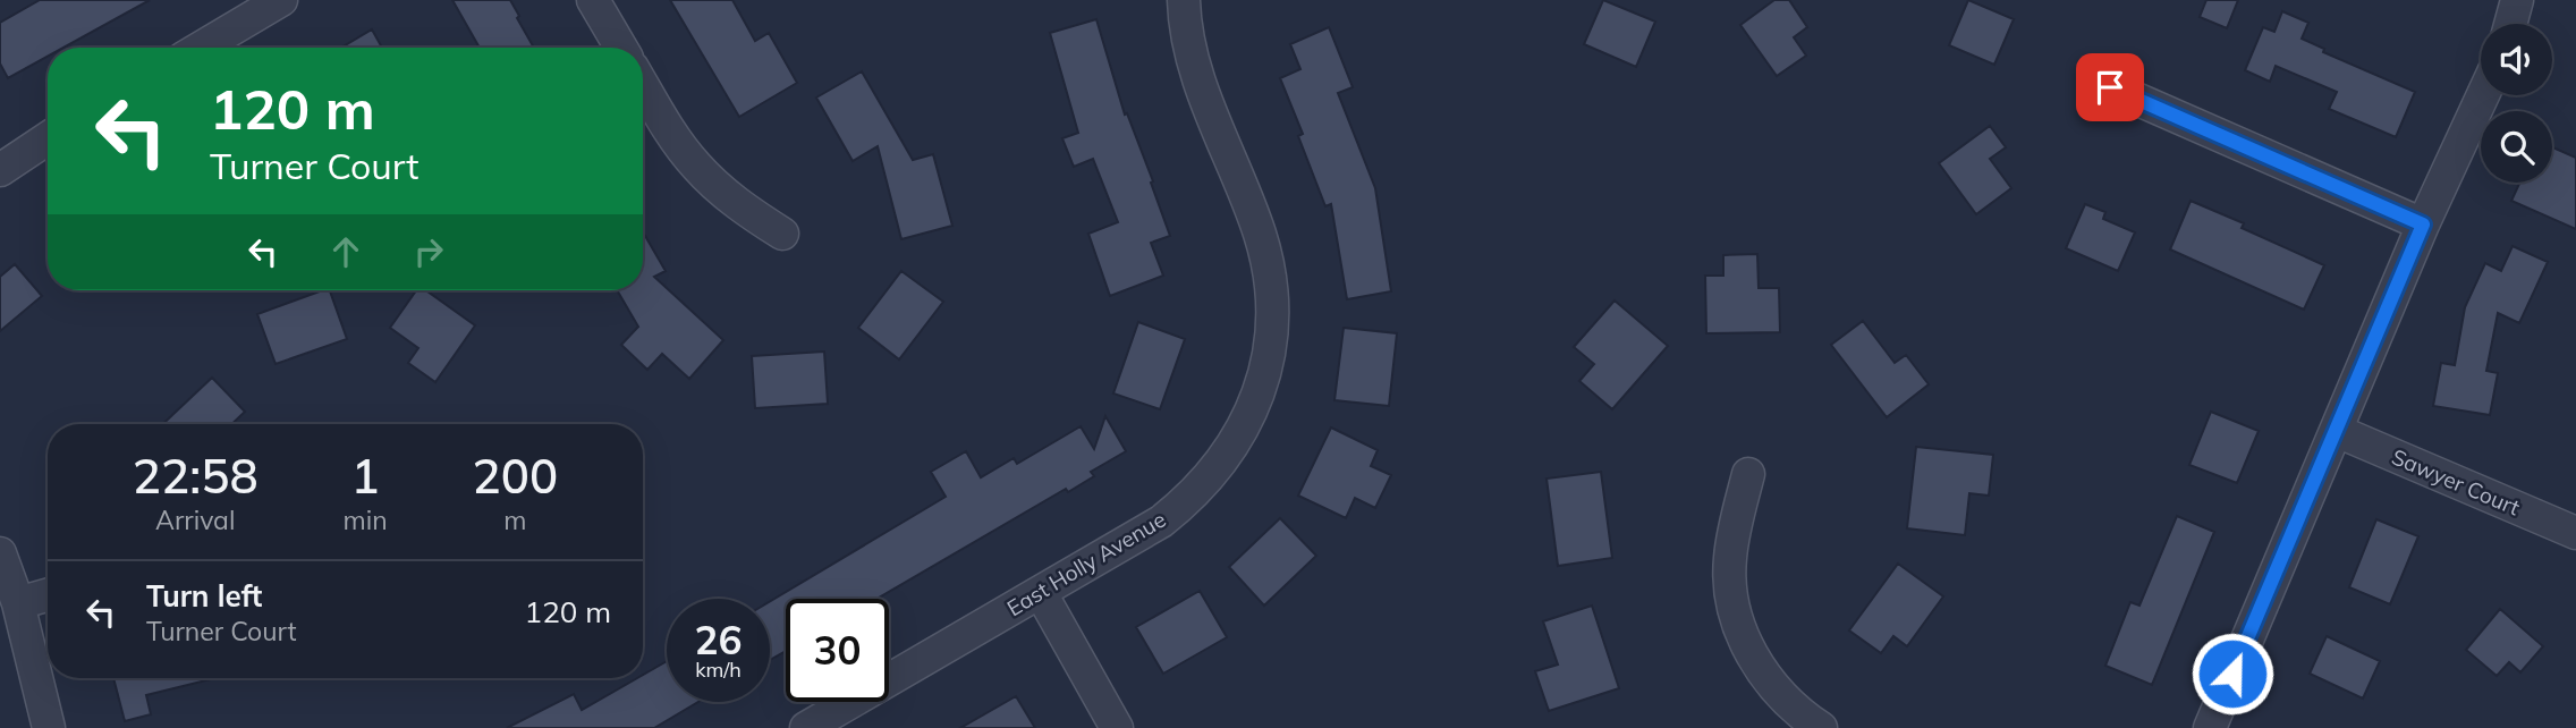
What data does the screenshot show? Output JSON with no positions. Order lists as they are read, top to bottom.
{
  "streets": {
    "street": ["Sawyer Court", "East Holly Avenue"]
  },
  "page": {
    "turn": ["120 m", "Turner Court"],
    "eta": [
      "22:58",
      "Arrival",
      "1",
      "min",
      "200",
      "m"
    ],
    "list": [
      {
        "name": "Turn left",
        "note": "Turner Court",
        "value": "120 m"
      }
    ],
    "speed": "26 km/h",
    "limit": "30"
  }
}
